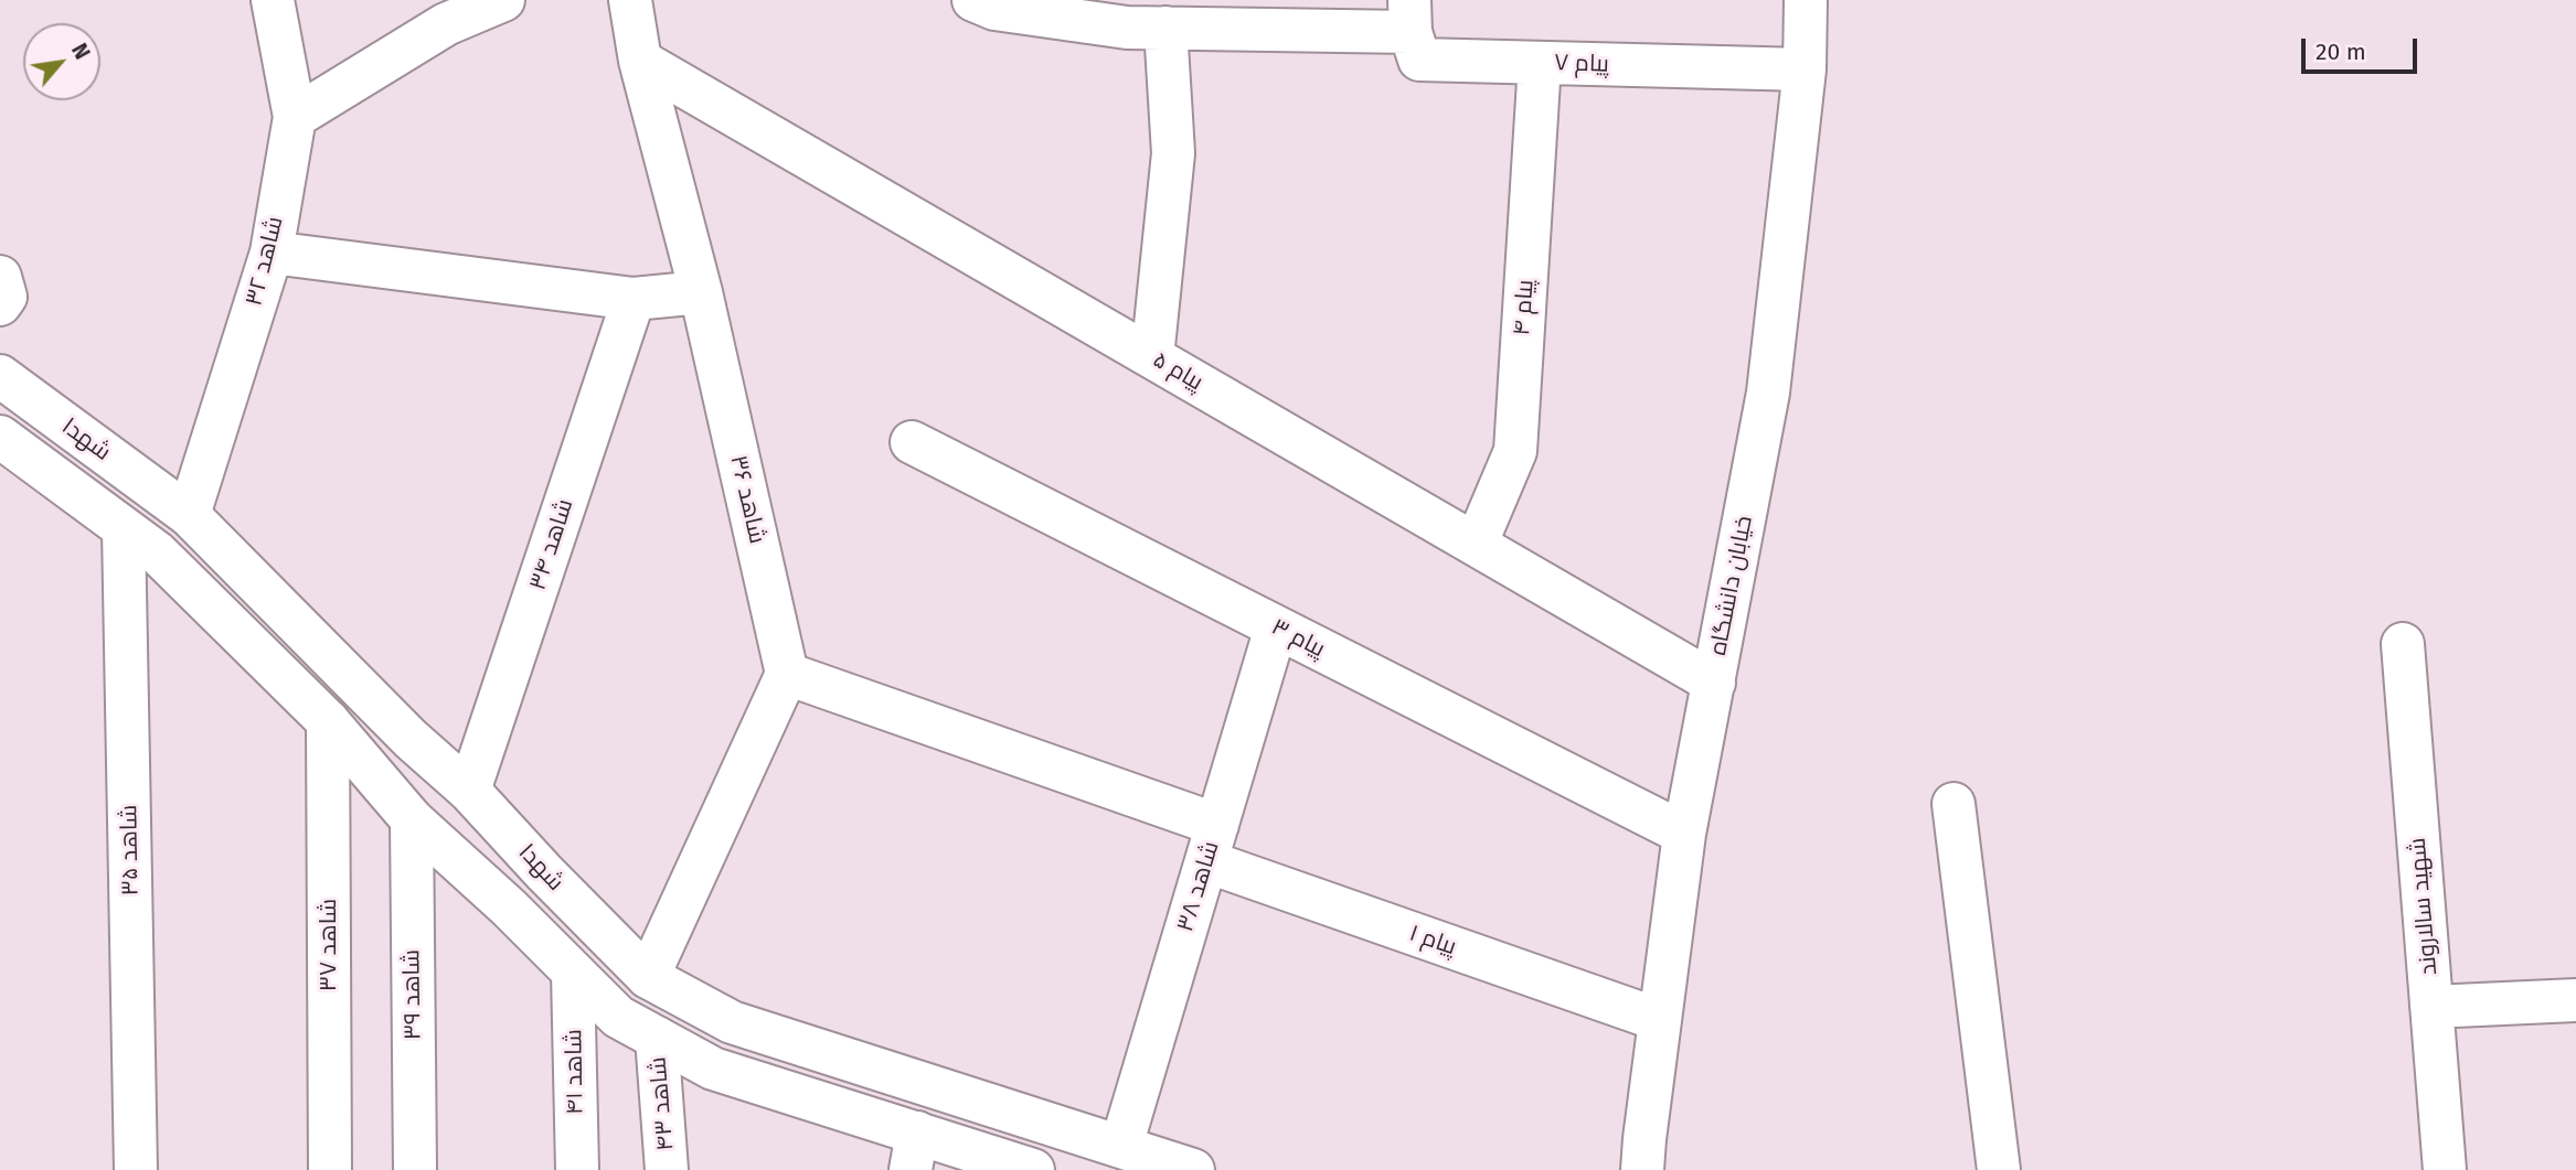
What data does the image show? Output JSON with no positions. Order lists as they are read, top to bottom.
{
  "streets": {
    "street": [
      "پیام ۷",
      "شاهد ۳۲",
      "پیام ۴",
      "پیام ۵",
      "شهدا",
      "شاهد ۳۶",
      "شاهد ۳۴",
      "خیابان دانشگاه",
      "پیام ۳",
      "شاهد ۳۵",
      "شاهد ۳۸",
      "شهید سالاروند",
      "پیام ۱",
      "شاهد ۳۷",
      "شاهد ۳۹",
      "شاهد ۴۱",
      "شاهد ۴۳"
    ]
  },
  "crossings": [
    ["پیام ۷", "پیام ۴"],
    ["پیام ۷", "خیابان دانشگاه"],
    ["شاهد ۳۲", "شهدا"],
    ["پیام ۴", "پیام ۵"],
    ["پیام ۵", "شاهد ۳۶"],
    ["پیام ۵", "خیابان دانشگاه"],
    ["شهدا", "شاهد ۳۴"],
    ["شهدا", "شاهد ۳۸"],
    ["شاهد ۳۶", "پیام ۱"],
    ["خیابان دانشگاه", "پیام ۳"],
    ["خیابان دانشگاه", "پیام ۱"],
    ["پیام ۳", "شاهد ۳۸"],
    ["شاهد ۳۸", "پیام ۱"]
  ],
  "scale_bar": "20 m",
  "north": "top right"
}
